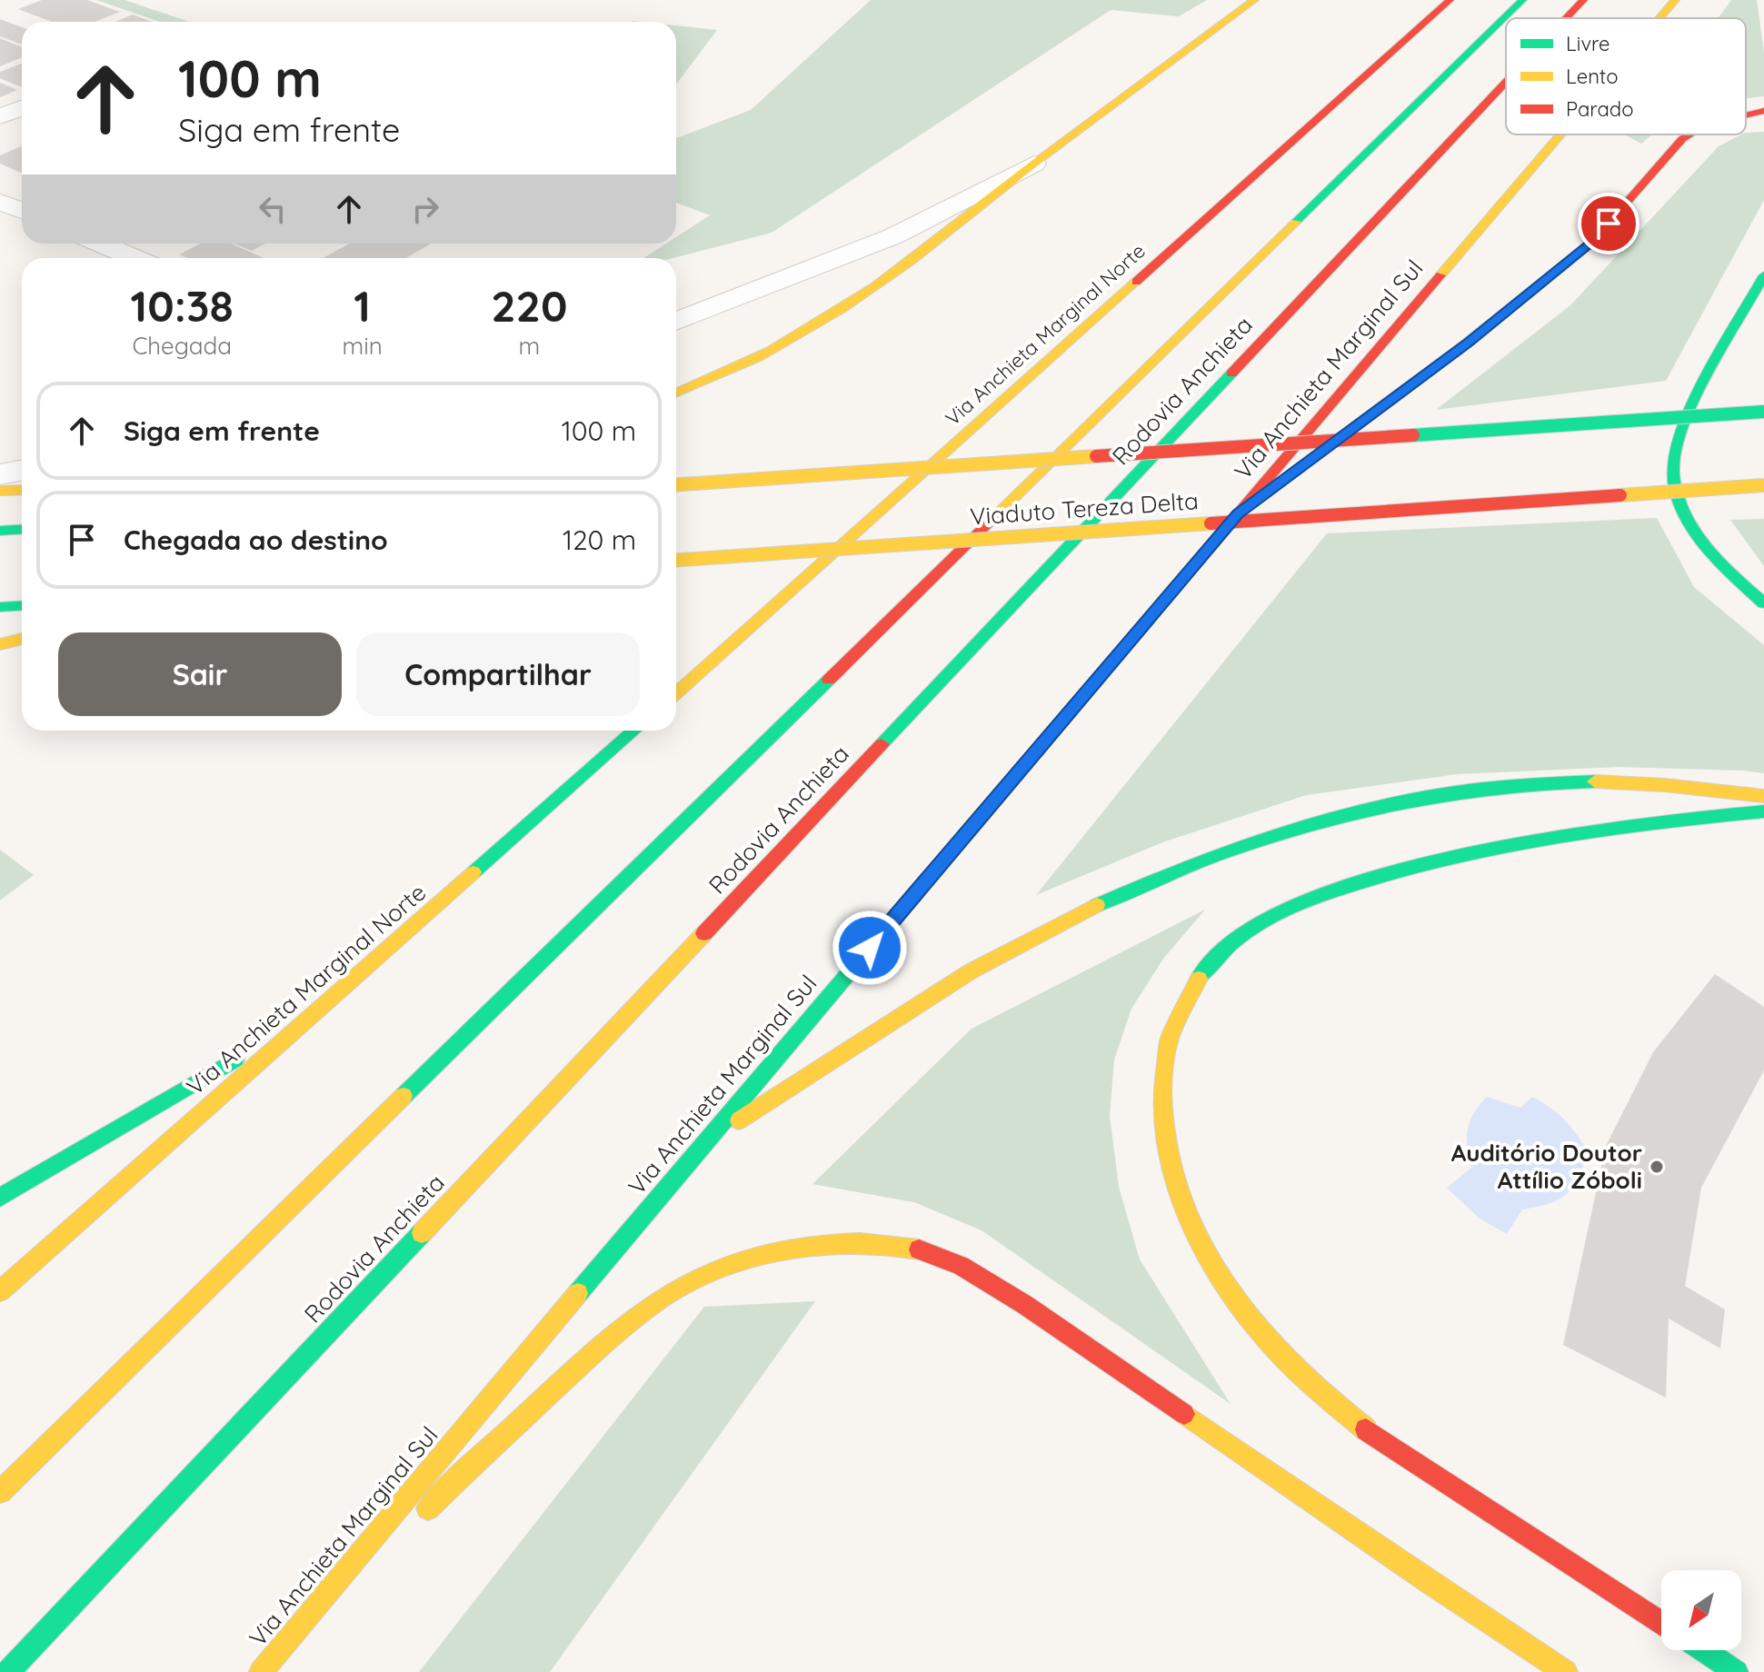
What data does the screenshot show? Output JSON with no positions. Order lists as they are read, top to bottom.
{
  "streets": {
    "main road": [
      "Via Anchieta Marginal Norte",
      "Via Anchieta Marginal Sul",
      "Rodovia Anchieta",
      "Viaduto Tereza Delta"
    ]
  },
  "places": ["Auditório Doutor Attílio Zóboli"],
  "legend": ["Livre", "Lento", "Parado"],
  "north": "bottom left",
  "page": {
    "turn": ["100 m", "Siga em frente"],
    "eta": [
      "10:38",
      "Chegada",
      "1",
      "min",
      "220",
      "m"
    ],
    "list": [
      {
        "name": "Siga em frente",
        "value": "100 m"
      },
      {
        "name": "Chegada ao destino",
        "value": "120 m"
      }
    ],
    "buttons": ["Sair", "Compartilhar"]
  }
}
